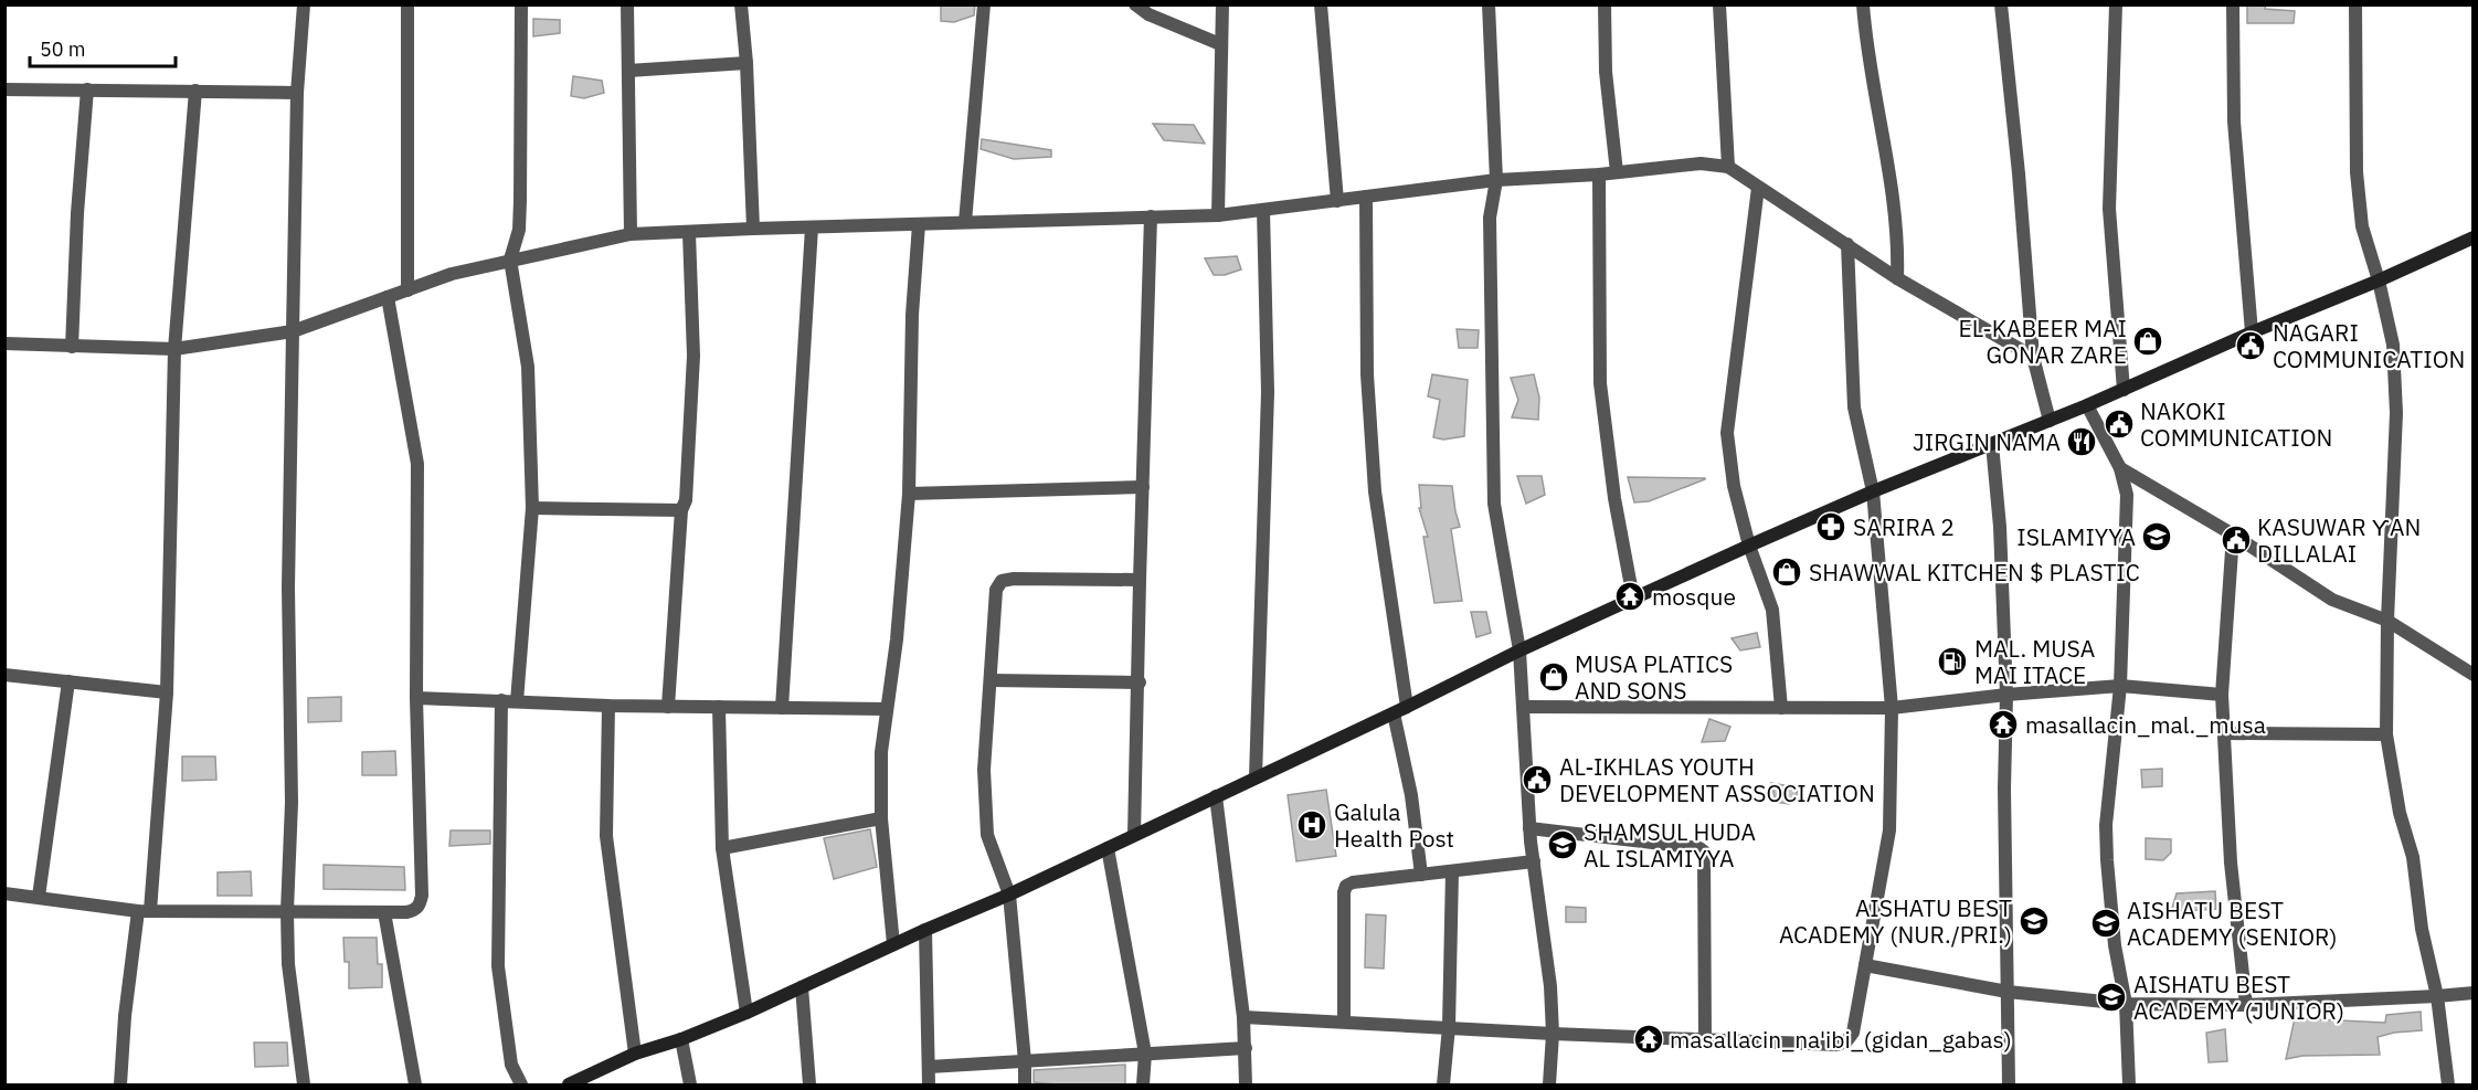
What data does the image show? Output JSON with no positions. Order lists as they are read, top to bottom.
{
  "places": {
    "shop": ["EL-KABEER MAI GONAR ZARE", "SHAWWAL KITCHEN $ PLASTIC", "MUSA PLATICS AND SONS"],
    "public building": [
      "NAGARI COMMUNICATION",
      "NAKOKI COMMUNICATION",
      "KASUWAR ƳAN DILLALAI",
      "AL-IKHLAS YOUTH DEVELOPMENT ASSOCIATION"
    ],
    "restaurant": ["JIRGIN NAMA"],
    "pharmacy": ["SARIRA 2"],
    "school or university": [
      "ISLAMIYYA",
      "SHAMSUL HUDA AL ISLAMIYYA",
      "AISHATU BEST ACADEMY (NUR./PRI.)",
      "AISHATU BEST ACADEMY (SENIOR)",
      "AISHATU BEST ACADEMY (JUNIOR)"
    ],
    "temple": ["mosque", "masallacin_mal._musa", "masallacin_na'ibi_(gidan_gabas)"],
    "fuel station": ["MAL. MUSA MAI ITACE"],
    "hospital": ["Galula Health Post"]
  },
  "scale_bar": "50 m"
}
